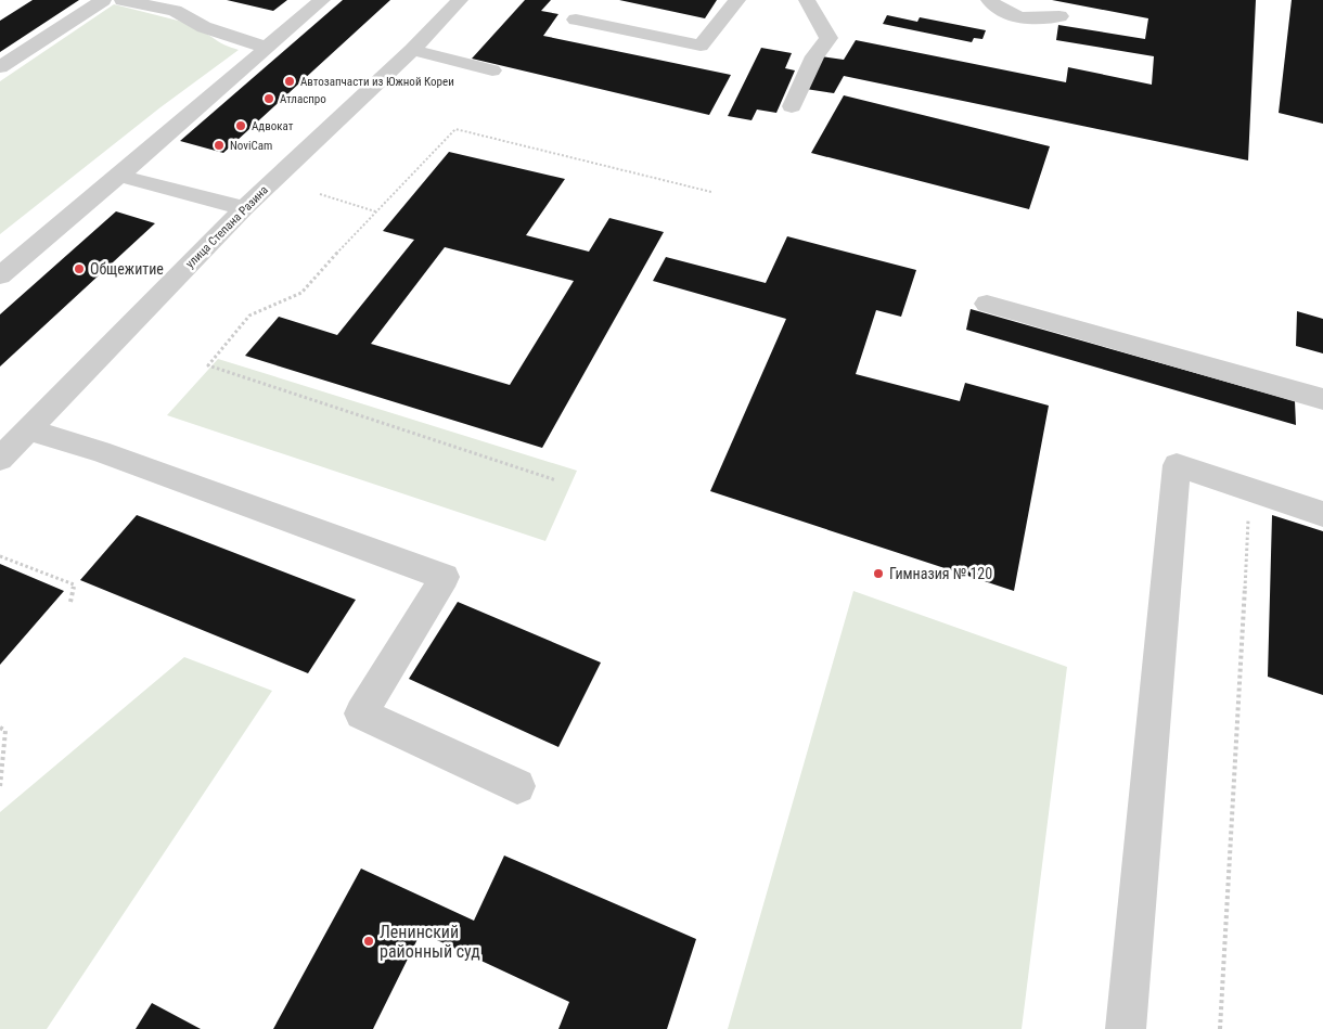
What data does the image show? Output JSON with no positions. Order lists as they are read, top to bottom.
{
  "streets": {
    "street": ["улица Степана Разина"]
  },
  "places": [
    "Автозапчасти из Южной Кореи",
    "Атласпро",
    "Адвокат",
    "NoviСam",
    "Общежитие",
    "Гимназия № 120",
    "Ленинский районный суд"
  ]
}
